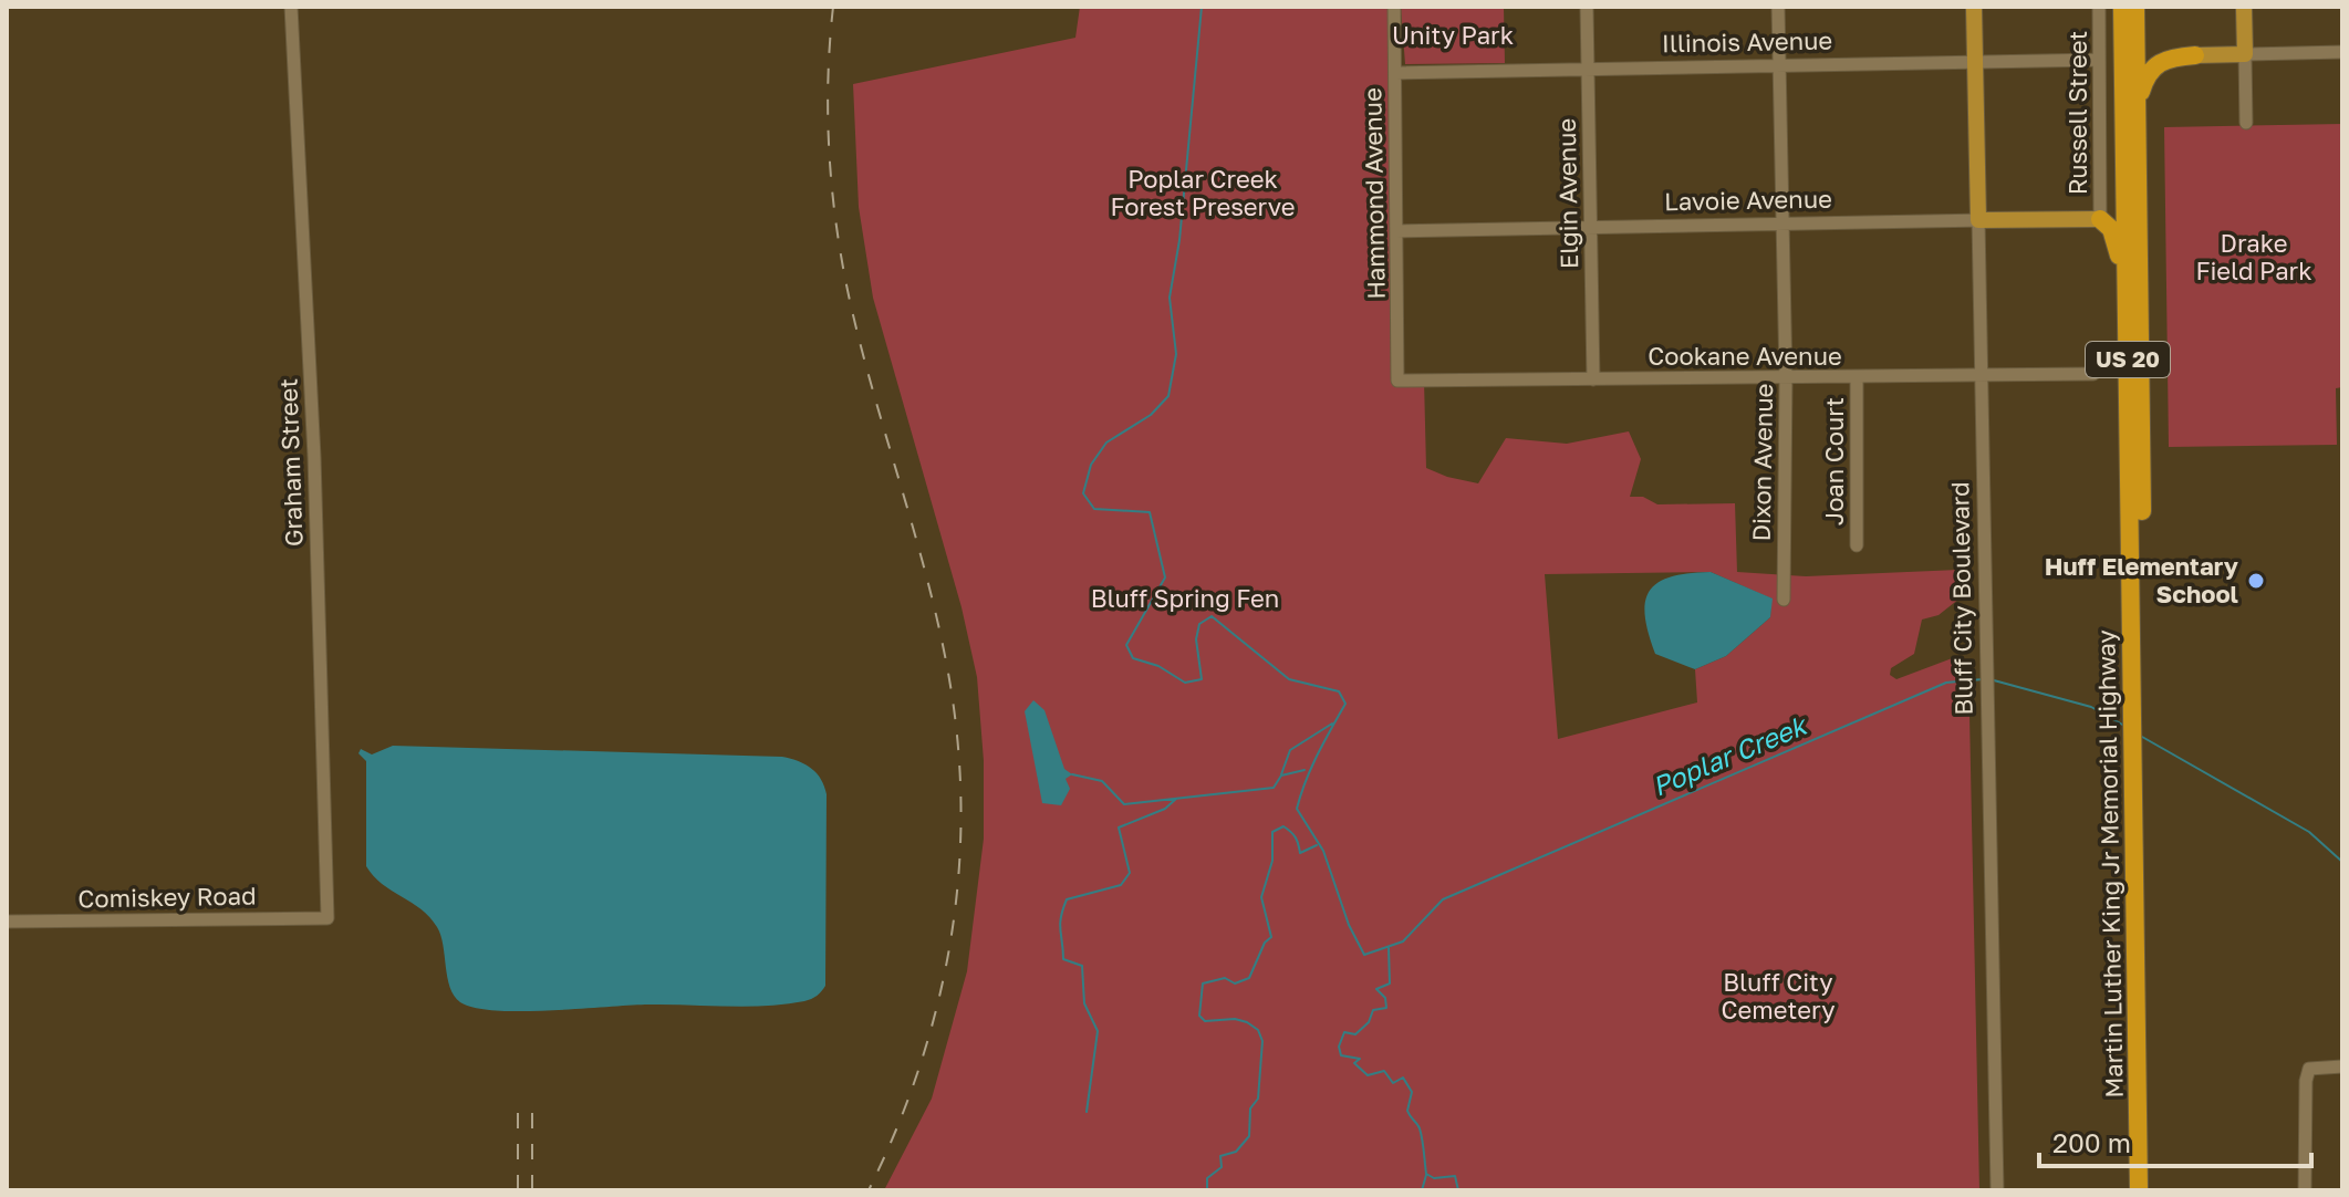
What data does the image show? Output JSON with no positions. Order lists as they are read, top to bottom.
{
  "streets": {
    "highway": ["US 20", "Martin Luther King Jr Memorial Highway"],
    "main road": ["Lavoie Avenue", "Bluff City Boulevard"],
    "street": [
      "Illinois Avenue",
      "Russell Street",
      "Hammond Avenue",
      "Elgin Avenue",
      "Cookane Avenue",
      "Joan Court",
      "Graham Street",
      "Dixon Avenue",
      "Comiskey Road"
    ]
  },
  "crossings": [
    ["Illinois Avenue", "Russell Street"],
    ["Illinois Avenue", "Hammond Avenue"],
    ["Illinois Avenue", "Elgin Avenue"],
    ["Illinois Avenue", "Dixon Avenue"],
    ["Illinois Avenue", "Bluff City Boulevard"],
    ["Russell Street", "Lavoie Avenue"],
    ["Hammond Avenue", "Lavoie Avenue"],
    ["Hammond Avenue", "Cookane Avenue"],
    ["Elgin Avenue", "Lavoie Avenue"],
    ["Elgin Avenue", "Cookane Avenue"],
    ["Lavoie Avenue", "Dixon Avenue"],
    ["Lavoie Avenue", "Bluff City Boulevard"],
    ["Cookane Avenue", "Joan Court"],
    ["Cookane Avenue", "Dixon Avenue"],
    ["Cookane Avenue", "Bluff City Boulevard"],
    ["Graham Street", "Comiskey Road"]
  ],
  "water": ["Poplar Creek"],
  "parks": [
    "Unity Park",
    "Poplar Creek Forest Preserve",
    "Drake Field Park",
    "Bluff Spring Fen",
    "Bluff City Cemetery"
  ],
  "places": ["Huff Elementary School"],
  "scale_bar": "200 m"
}
